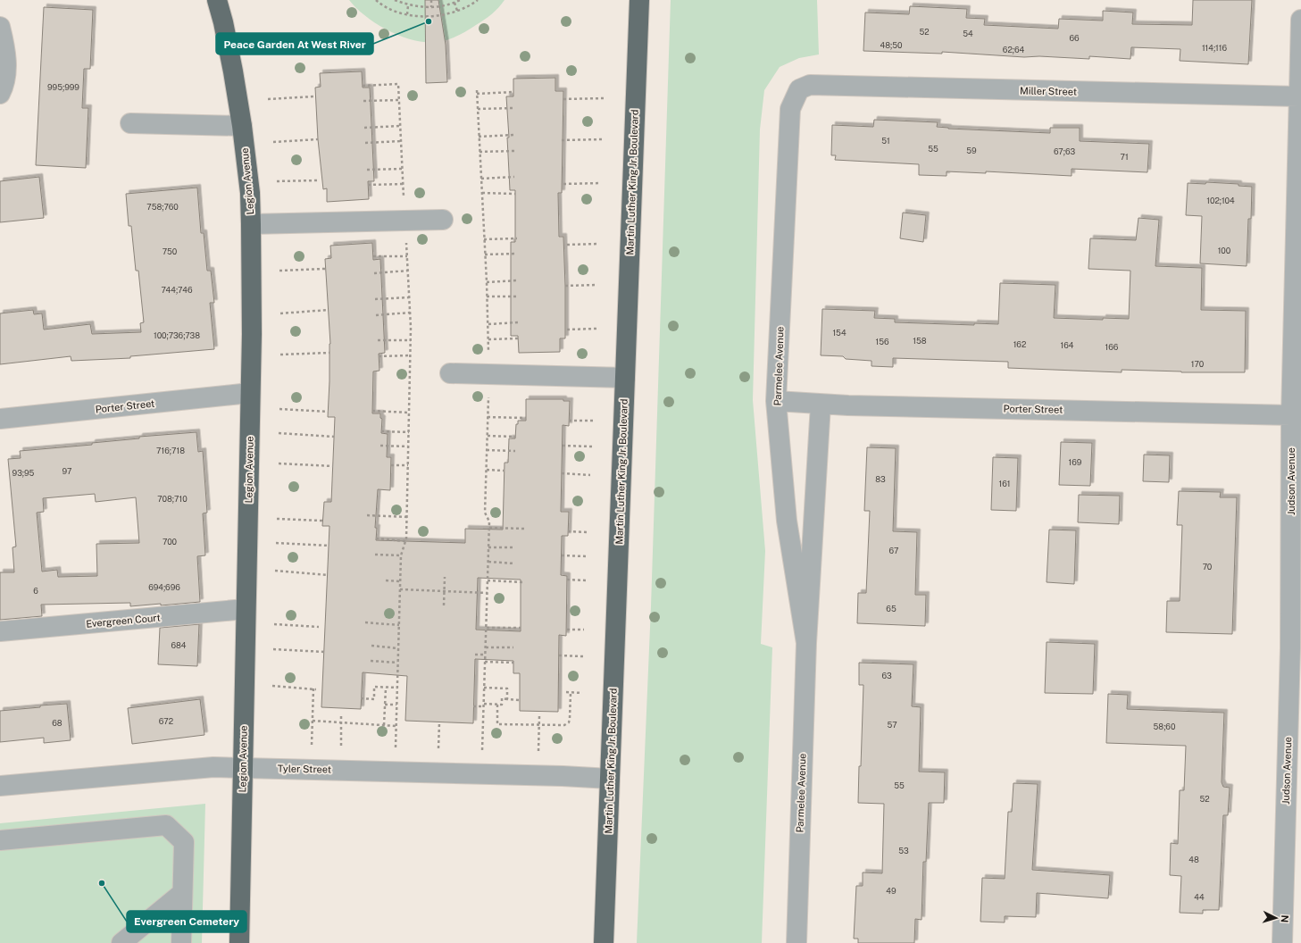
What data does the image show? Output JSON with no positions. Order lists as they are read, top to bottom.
{
  "streets": {
    "highway": ["Legion Avenue", "Martin Luther King Jr. Boulevard"],
    "street": [
      "Miller Street",
      "Parmelee Avenue",
      "Porter Street",
      "Judson Avenue",
      "Evergreen Court",
      "Tyler Street"
    ]
  },
  "crossings": [
    ["Miller Street", "Parmelee Avenue"],
    ["Miller Street", "Judson Avenue"],
    ["Legion Avenue", "Porter Street"],
    ["Legion Avenue", "Evergreen Court"],
    ["Legion Avenue", "Tyler Street"],
    ["Martin Luther King Jr. Boulevard", "Tyler Street"],
    ["Parmelee Avenue", "Porter Street"],
    ["Porter Street", "Judson Avenue"]
  ],
  "places": ["Peace Garden At West River", "Evergreen Cemetery"],
  "house_numbers": [
    "52",
    "54",
    "66",
    "48;50",
    "114;116",
    "62;64",
    "995;999",
    "51",
    "55",
    "59",
    "67;63",
    "71",
    "102;104",
    "758;760",
    "100",
    "750",
    "744;746",
    "154",
    "100;736;738",
    "158",
    "156",
    "162",
    "164",
    "166",
    "170",
    "716;718",
    "169",
    "97",
    "93;95",
    "83",
    "161",
    "708;710",
    "700",
    "67",
    "70",
    "694;696",
    "6",
    "65",
    "684",
    "63",
    "672",
    "68",
    "57",
    "58;60",
    "55",
    "52",
    "53",
    "48",
    "49",
    "44"
  ],
  "north": "right"
}
